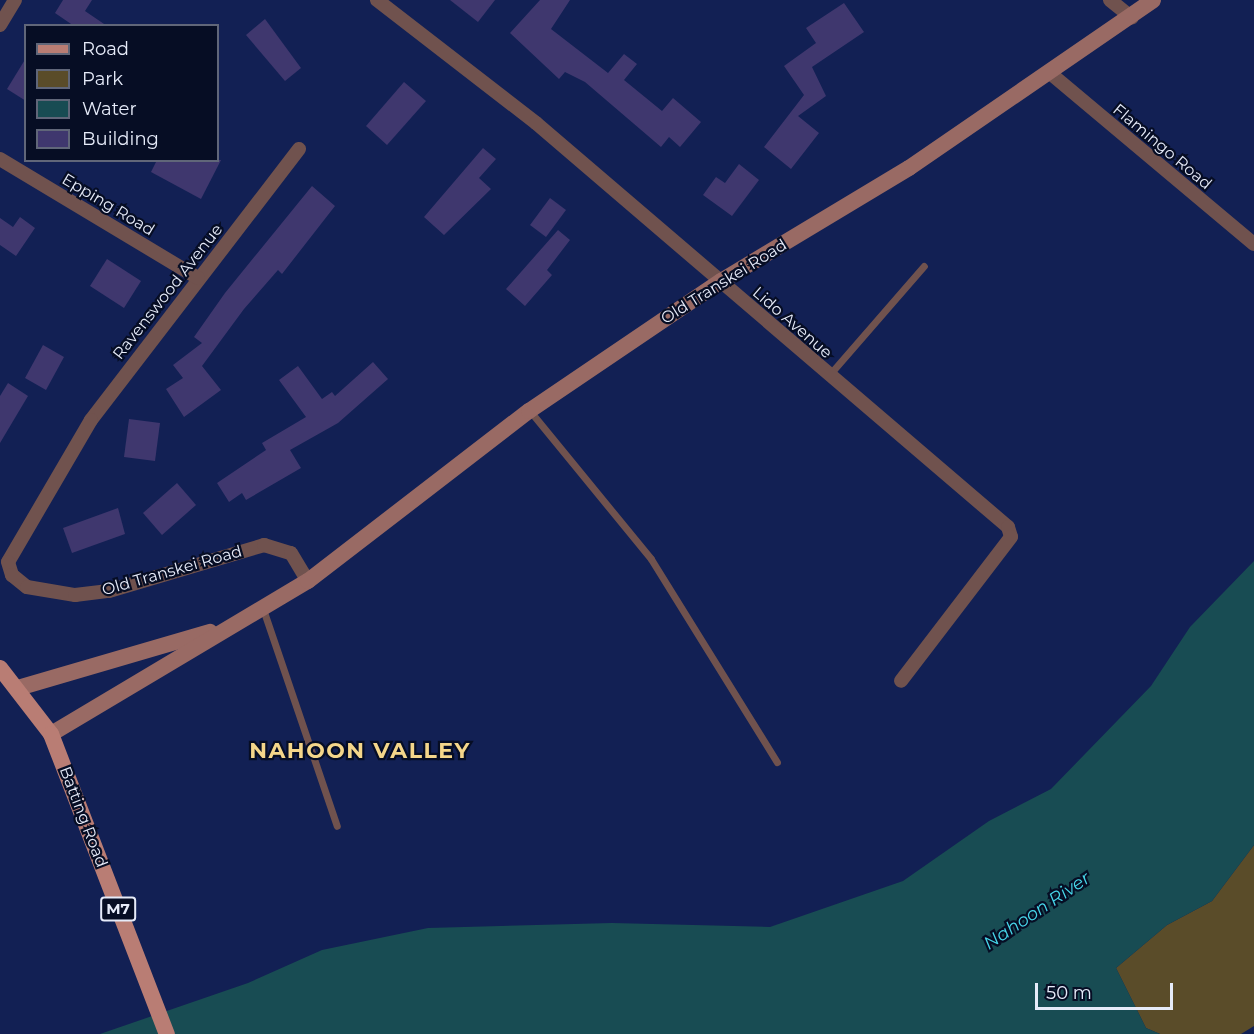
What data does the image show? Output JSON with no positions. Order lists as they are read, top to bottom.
{
  "streets": {
    "main road": ["Old Transkei Road", "Batting Road", "M7"],
    "street": [
      "Flamingo Road",
      "Epping Road",
      "Ravenswood Avenue",
      "Lido Avenue"
    ]
  },
  "crossings": [
    ["Flamingo Road", "Old Transkei Road"],
    ["Epping Road", "Ravenswood Avenue"],
    ["Old Transkei Road", "Ravenswood Avenue"],
    ["Old Transkei Road", "Lido Avenue"],
    ["Old Transkei Road", "Batting Road"]
  ],
  "districts": ["NAHOON VALLEY"],
  "water": ["Nahoon River"],
  "legend": [
    "Road",
    "Park",
    "Water",
    "Building"
  ],
  "scale_bar": "50 m"
}
